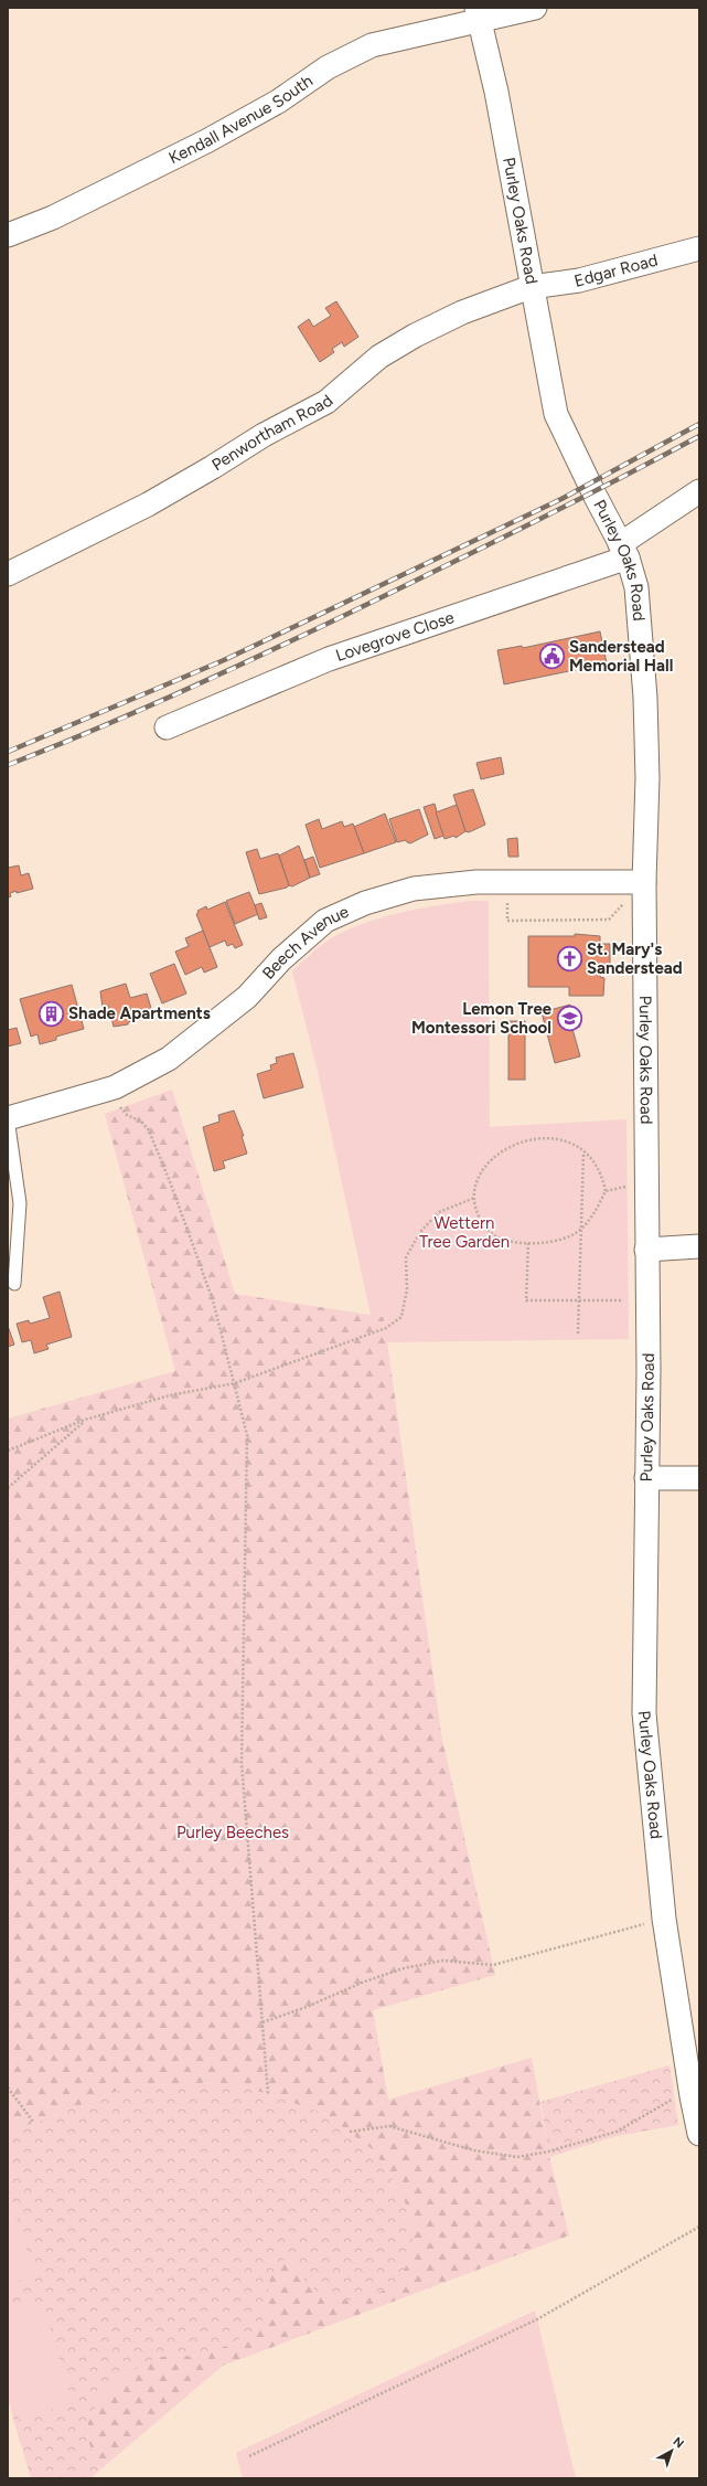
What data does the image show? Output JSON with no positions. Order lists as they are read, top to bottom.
{
  "streets": {
    "street": [
      "Kendall Avenue South",
      "Purley Oaks Road",
      "Edgar Road",
      "Penwortham Road",
      "Lovegrove Close",
      "Beech Avenue"
    ]
  },
  "crossings": [
    ["Kendall Avenue South", "Purley Oaks Road"],
    ["Purley Oaks Road", "Edgar Road"],
    ["Purley Oaks Road", "Penwortham Road"],
    ["Purley Oaks Road", "Lovegrove Close"],
    ["Purley Oaks Road", "Beech Avenue"],
    ["Edgar Road", "Penwortham Road"]
  ],
  "parks": ["Wettern Tree Garden", "Purley Beeches"],
  "places": {
    "public building": ["Sanderstead Memorial Hall"],
    "church": ["St. Mary's Sanderstead"],
    "building": ["Shade Apartments"],
    "school or university": ["Lemon Tree Montessori School"]
  },
  "north": "top right"
}
